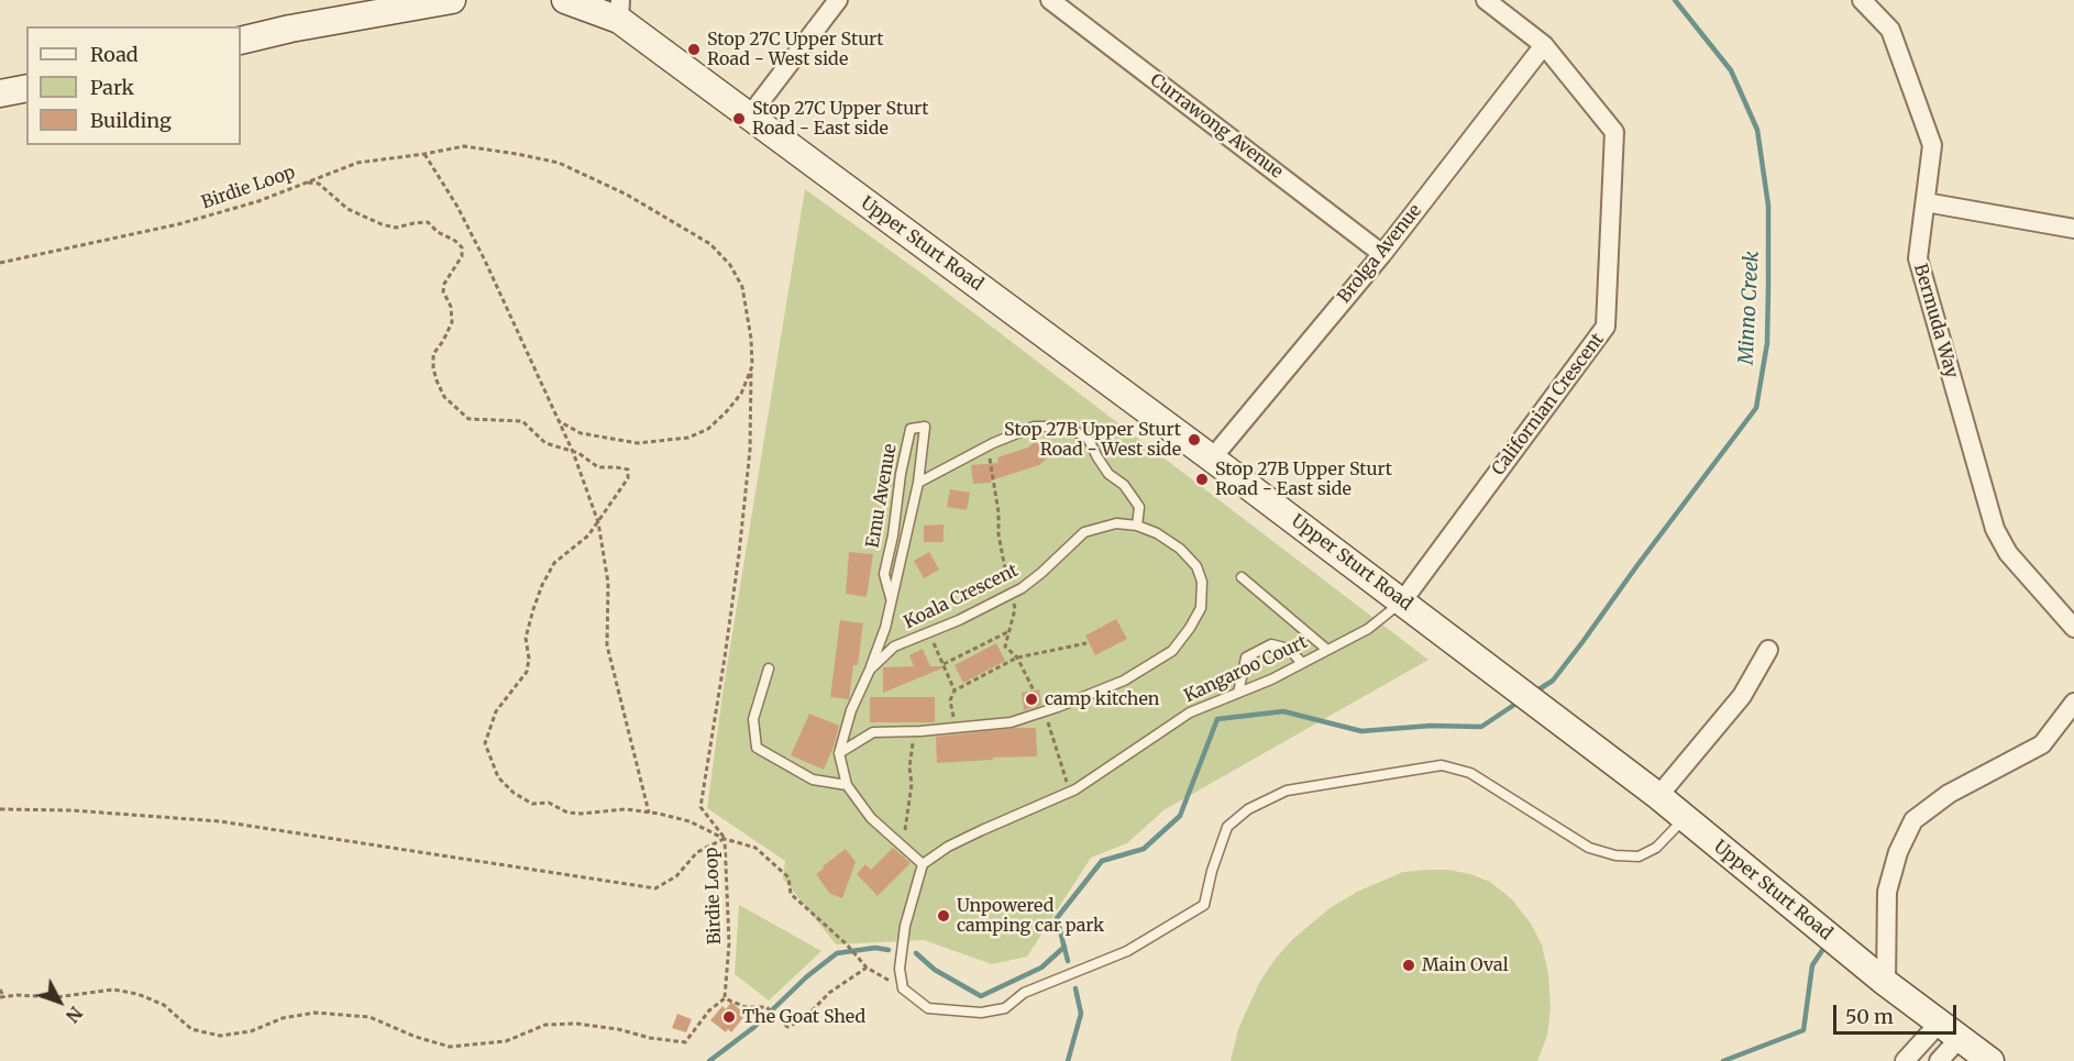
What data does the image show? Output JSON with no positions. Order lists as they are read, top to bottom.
{
  "streets": {
    "main road": ["Upper Sturt Road"],
    "street": [
      "Currawong Avenue",
      "Brolga Avenue",
      "Bermuda Way",
      "Californian Crescent"
    ],
    "lane": ["Emu Avenue", "Koala Crescent", "Kangaroo Court"],
    "path": ["Birdie Loop"]
  },
  "crossings": [
    ["Currawong Avenue", "Brolga Avenue"],
    ["Upper Sturt Road", "Brolga Avenue"],
    ["Upper Sturt Road", "Californian Crescent"],
    ["Upper Sturt Road", "Kangaroo Court"],
    ["Brolga Avenue", "Californian Crescent"],
    ["Californian Crescent", "Kangaroo Court"],
    ["Emu Avenue", "Koala Crescent"]
  ],
  "water": ["Minno Creek"],
  "places": [
    "Stop 27C Upper Sturt Road - West side",
    "Stop 27C Upper Sturt Road - East side",
    "Stop 27B Upper Sturt Road - West side",
    "Stop 27B Upper Sturt Road - East side",
    "camp kitchen",
    "Unpowered camping car park",
    "Main Oval",
    "The Goat Shed"
  ],
  "legend": ["Road", "Park", "Building"],
  "scale_bar": "50 m",
  "north": "bottom right"
}
